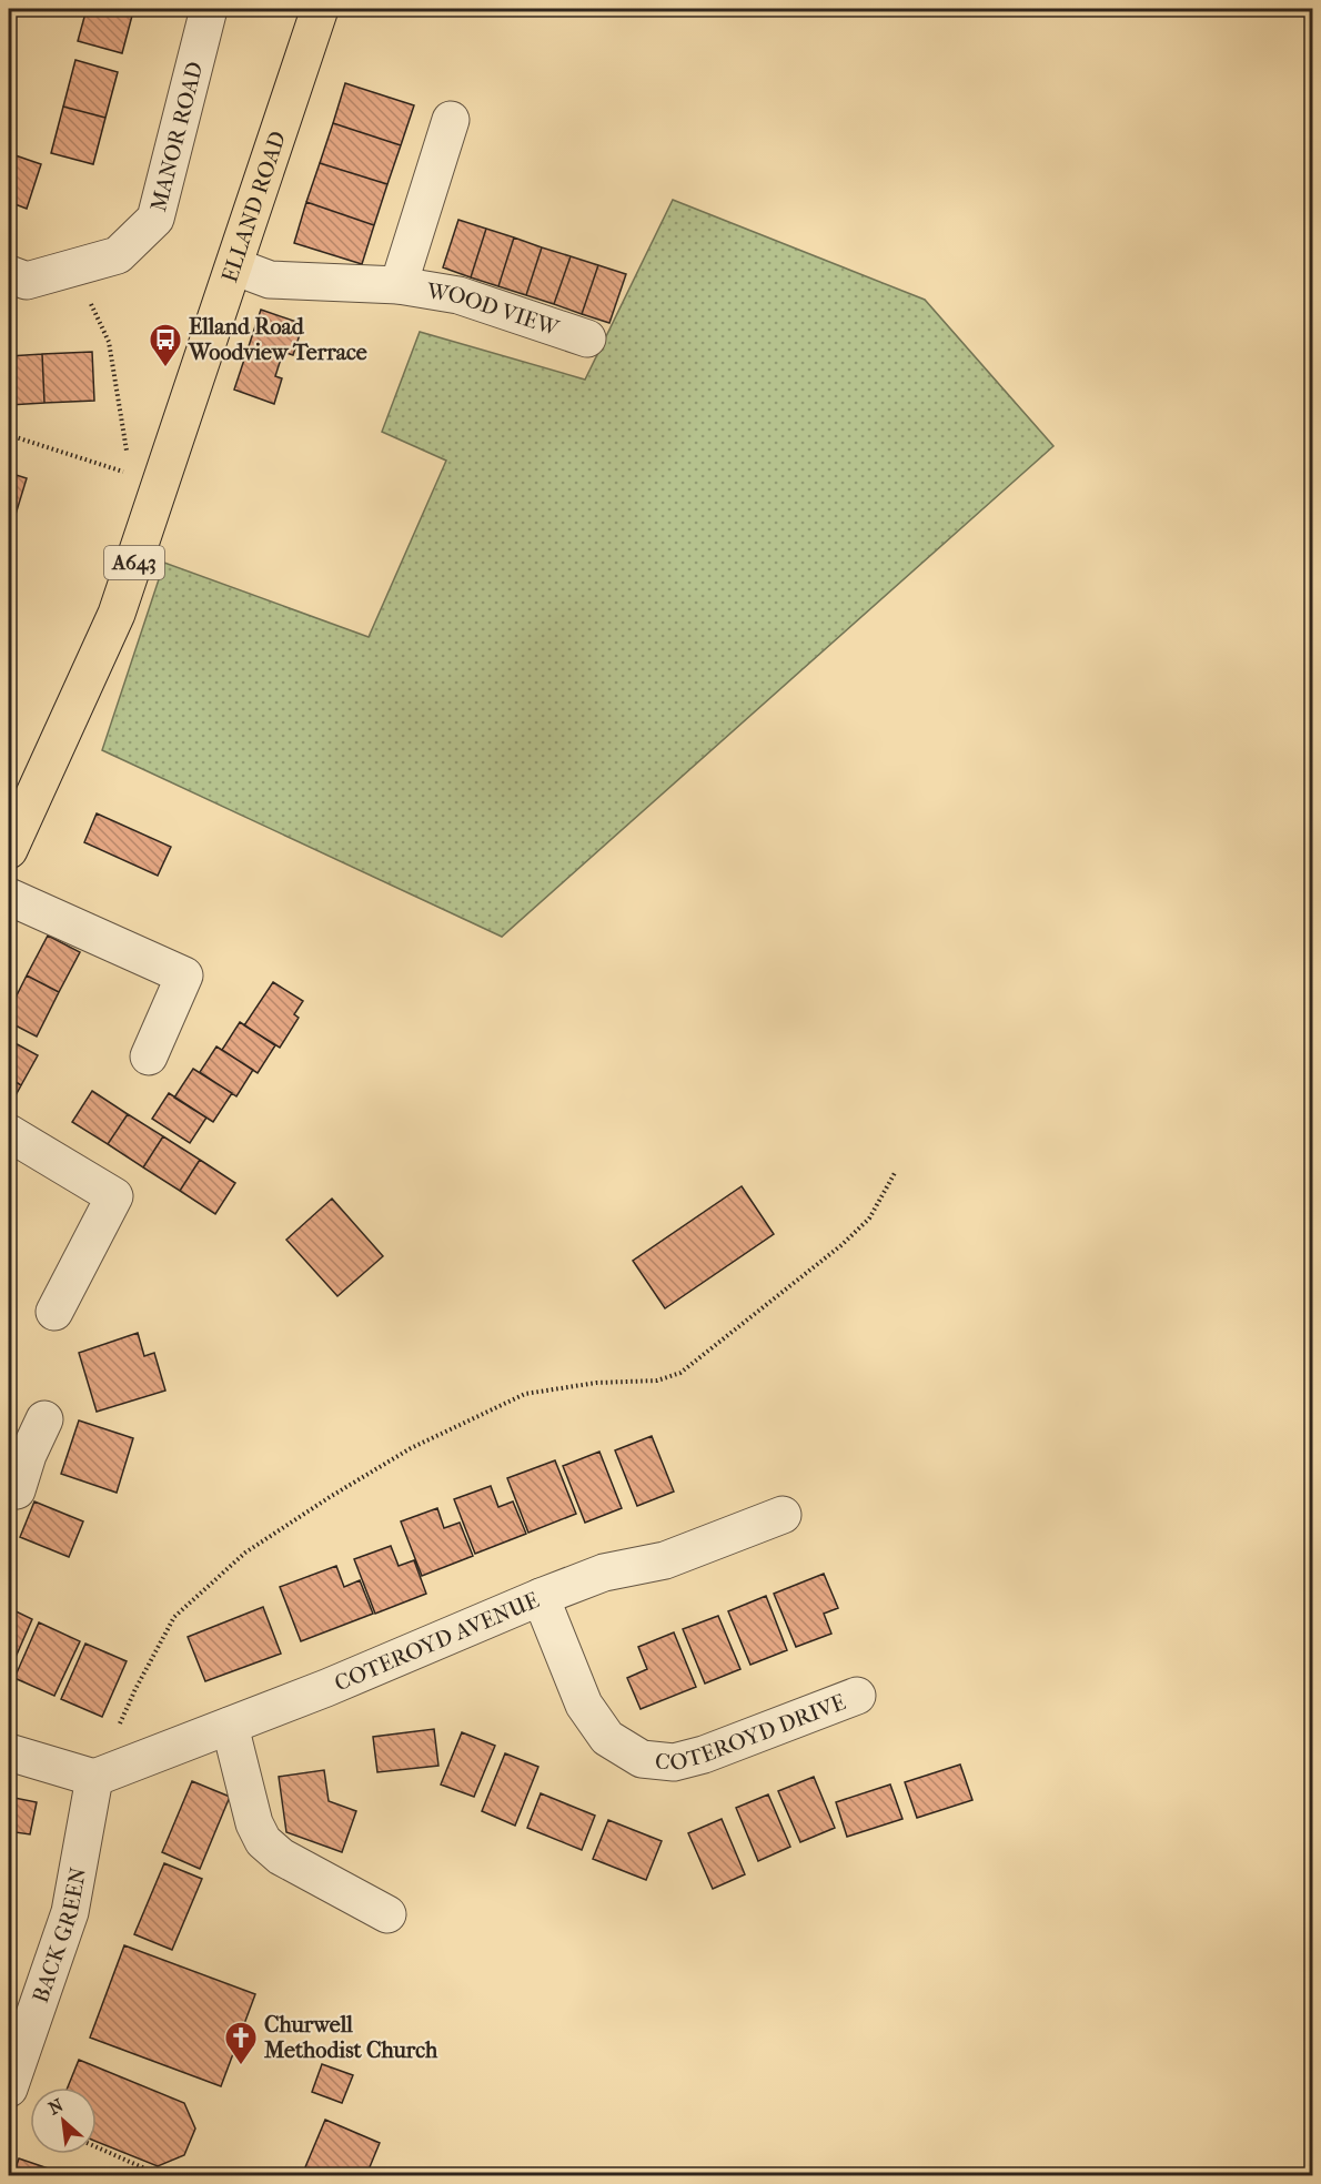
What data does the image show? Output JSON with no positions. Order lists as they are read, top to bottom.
{
  "streets": {
    "main road": ["ELLAND ROAD", "A643"],
    "street": [
      "MANOR ROAD",
      "WOOD VIEW",
      "COTEROYD AVENUE",
      "COTEROYD DRIVE",
      "BACK GREEN"
    ]
  },
  "crossings": [
    ["ELLAND ROAD", "WOOD VIEW"],
    ["COTEROYD AVENUE", "COTEROYD DRIVE"],
    ["COTEROYD AVENUE", "BACK GREEN"]
  ],
  "places": {
    "bus stop": ["Elland Road Woodview Terrace"],
    "church": ["Churwell Methodist Church"]
  },
  "north": "top left"
}
